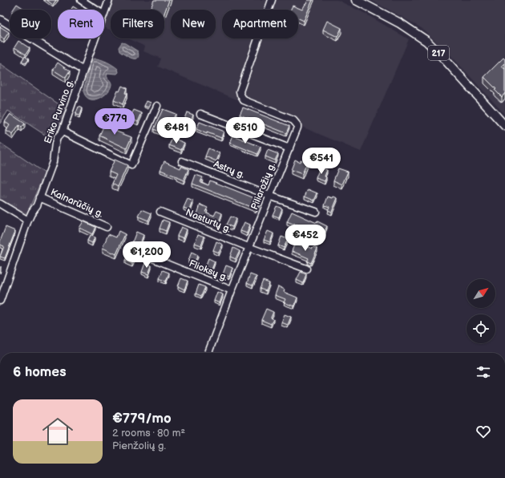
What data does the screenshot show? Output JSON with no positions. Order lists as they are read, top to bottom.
{
  "streets": {
    "main road": ["217"],
    "street": [
      "Eriko Purvino g.",
      "Astrų g.",
      "Piliarožių g.",
      "Kalnarūčių g.",
      "Nasturtų g.",
      "Flioksų g."
    ]
  },
  "crossings": [
    ["Eriko Purvino g.", "Kalnarūčių g."],
    ["Astrų g.", "Piliarožių g."],
    ["Piliarožių g.", "Nasturtų g."],
    ["Piliarožių g.", "Flioksų g."]
  ],
  "north": "top right",
  "page": {
    "chip": [
      "Buy",
      "Rent",
      "Filters",
      "New",
      "Apartment"
    ],
    "price": [
      "€779",
      "€481",
      "€510",
      "€541",
      "€452",
      "€1,200"
    ],
    "heading": "6 homes",
    "list": [
      {
        "name": "€779/mo",
        "note": "2 rooms · 80 m² · Pienžolių g."
      }
    ]
  }
}
